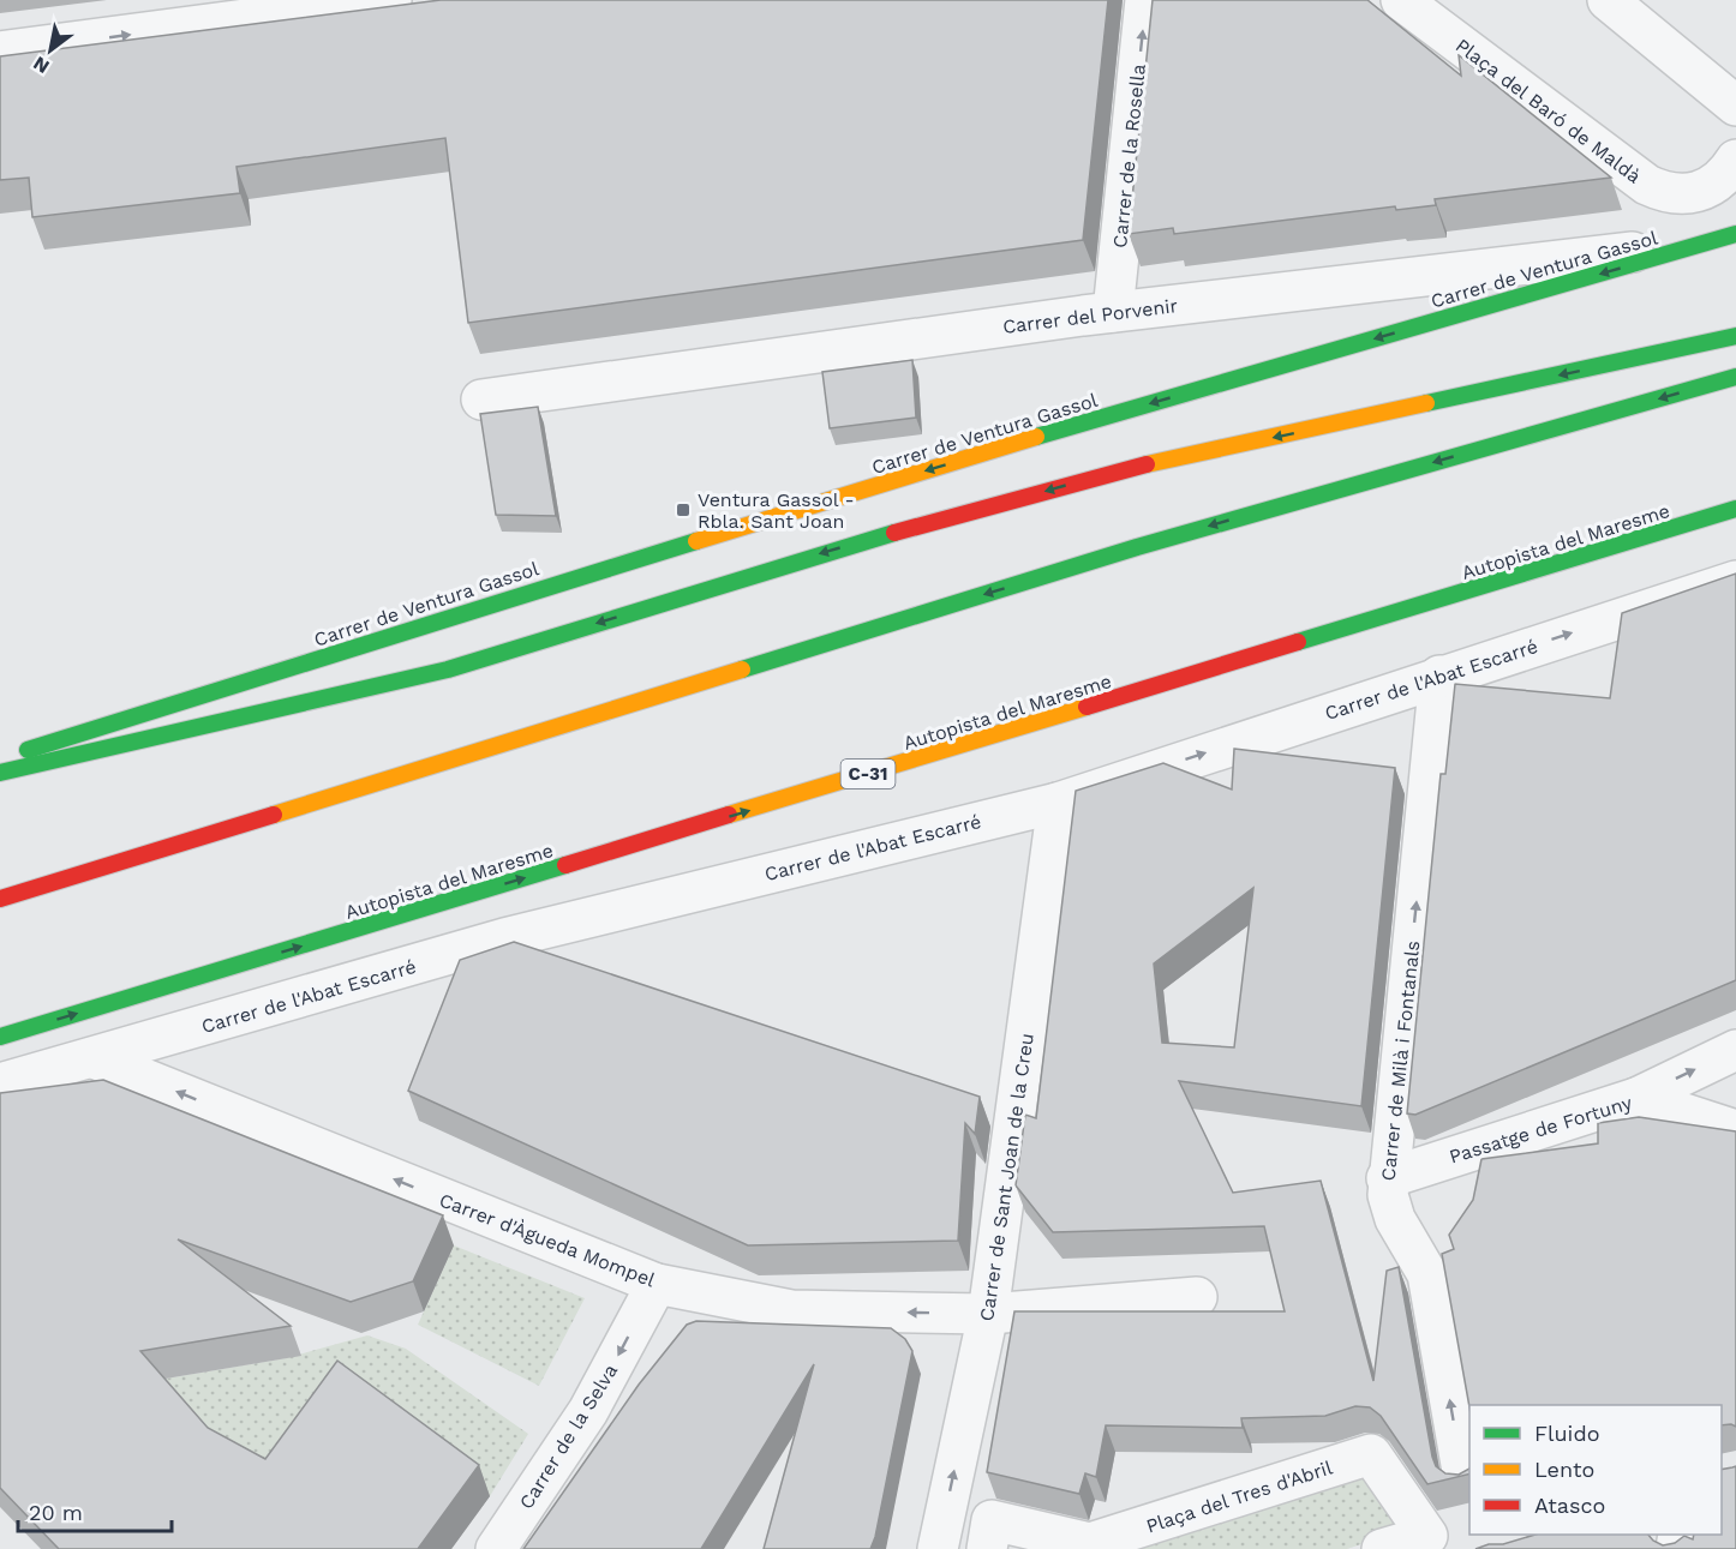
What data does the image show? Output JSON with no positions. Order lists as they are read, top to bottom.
{
  "streets": {
    "main road": ["Carrer de Ventura Gassol", "Autopista del Maresme", "C-31"],
    "street": [
      "Plaça del Baró de Maldà",
      "Carrer de la Rosella",
      "Carrer del Porvenir",
      "Carrer de l'Abat Escarré",
      "Carrer de Milà i Fontanals",
      "Passatge de Fortuny",
      "Carrer de Sant Joan de la Creu",
      "Carrer d'Àgueda Mompel",
      "Carrer de la Selva",
      "Plaça del Tres d'Abril"
    ]
  },
  "crossings": [
    ["Carrer de la Rosella", "Carrer del Porvenir"],
    ["Carrer de Ventura Gassol", "Carrer del Porvenir"],
    ["Carrer de l'Abat Escarré", "Carrer de Milà i Fontanals"],
    ["Carrer de l'Abat Escarré", "Carrer de Sant Joan de la Creu"],
    ["Carrer de l'Abat Escarré", "Carrer d'Àgueda Mompel"],
    ["Carrer de Milà i Fontanals", "Passatge de Fortuny"],
    ["Carrer de Sant Joan de la Creu", "Carrer d'Àgueda Mompel"],
    ["Carrer d'Àgueda Mompel", "Carrer de la Selva"]
  ],
  "one_way": [
    "Carrer de la Rosella",
    "Carrer de l'Abat Escarré",
    "Carrer de Milà i Fontanals",
    "Carrer d'Àgueda Mompel",
    "Carrer de la Selva"
  ],
  "places": {
    "transit": ["Ventura Gassol - Rbla. Sant Joan"]
  },
  "legend": ["Fluido", "Lento", "Atasco"],
  "scale_bar": "20 m",
  "north": "bottom left"
}
